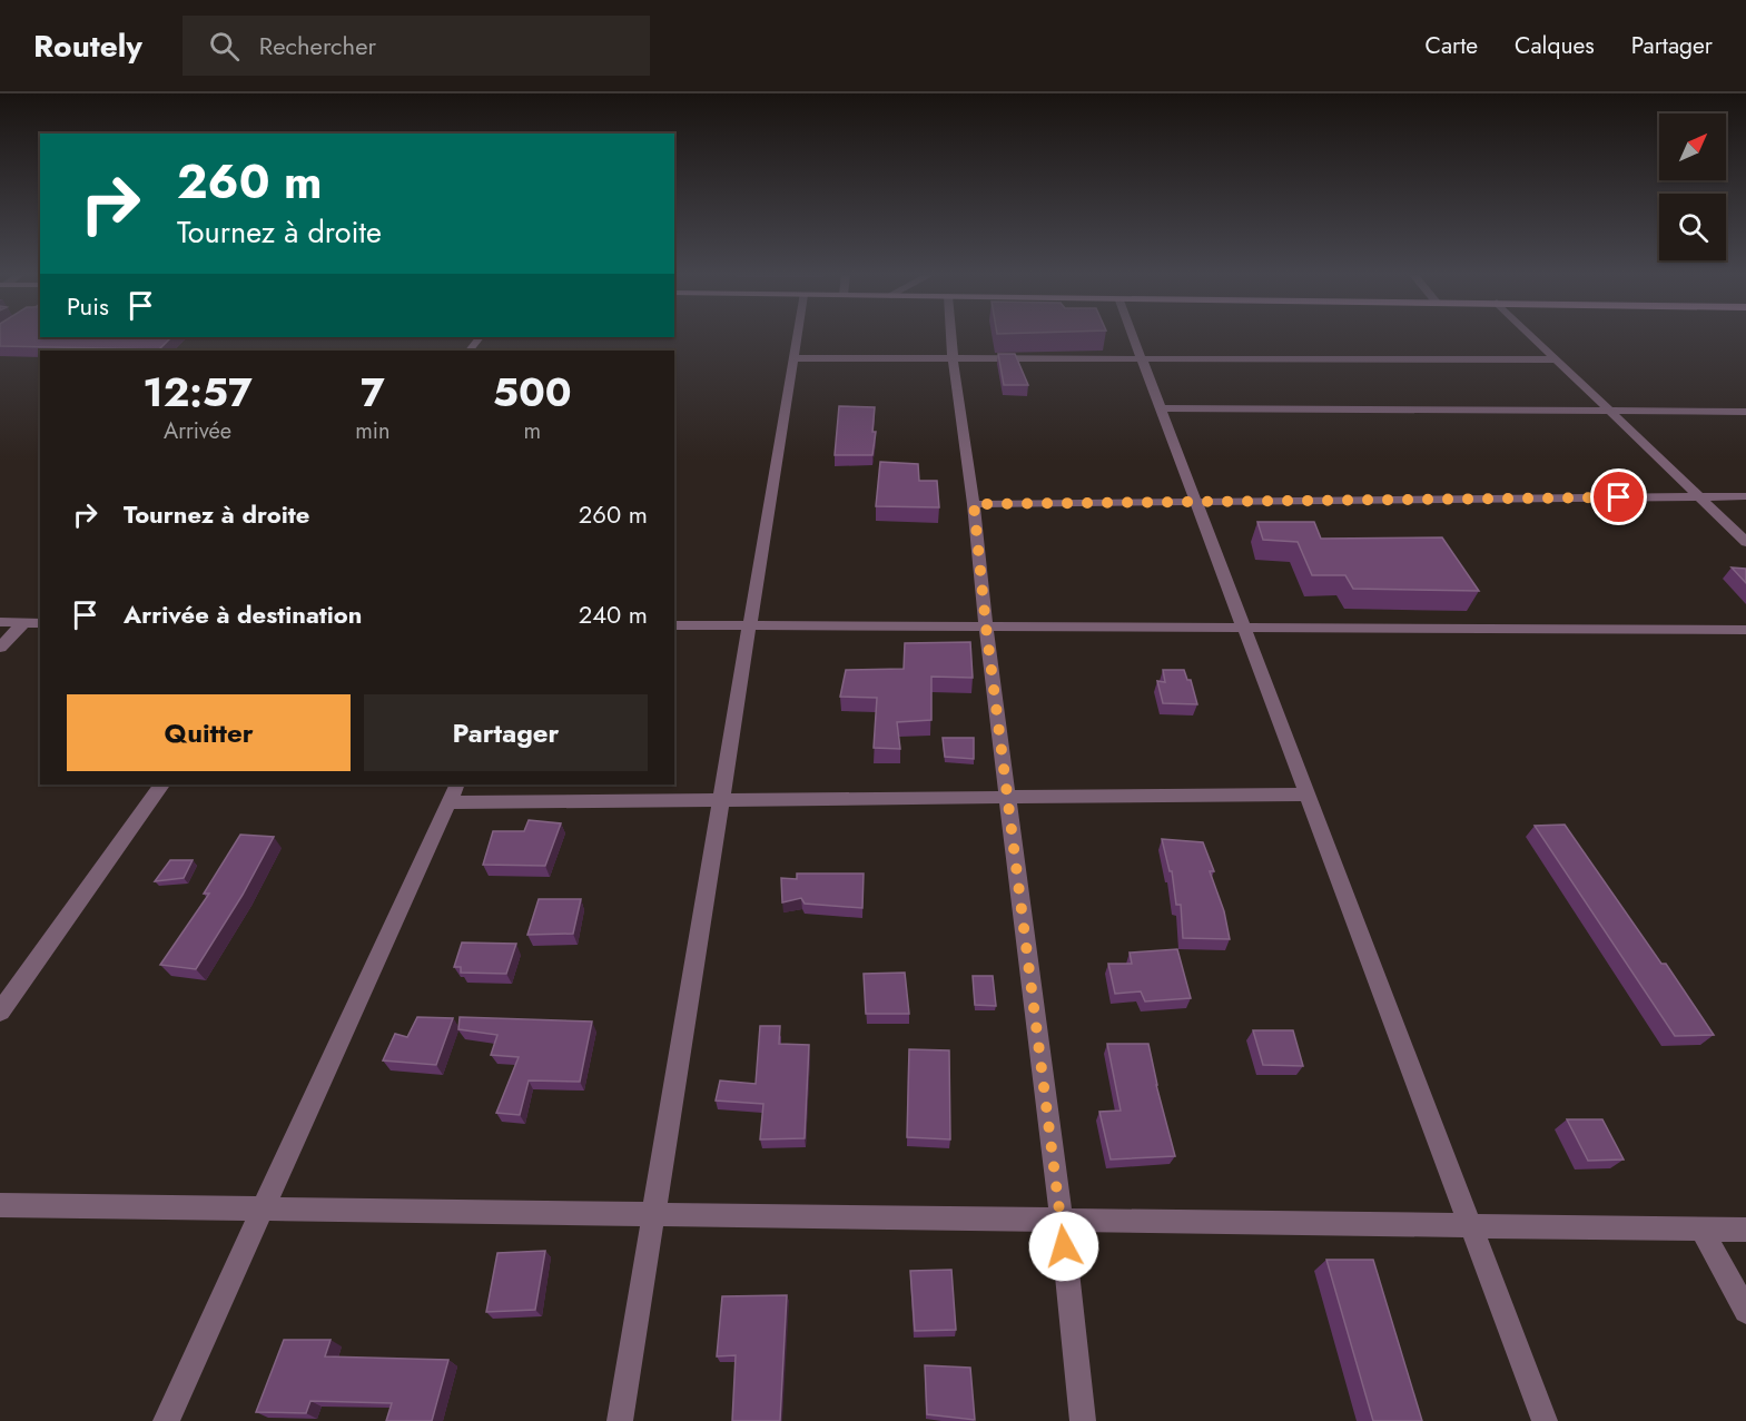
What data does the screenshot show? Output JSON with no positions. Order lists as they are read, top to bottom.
{
  "north": "top right",
  "page": {
    "header": "Routely",
    "search": "Rechercher",
    "nav": ["Carte", "Calques", "Partager"],
    "turn": ["260 m", "Tournez à droite"],
    "then": "Puis",
    "eta": [
      "12:57",
      "Arrivée",
      "7",
      "min",
      "500",
      "m"
    ],
    "list": [
      {
        "name": "Tournez à droite",
        "value": "260 m"
      },
      {
        "name": "Arrivée à destination",
        "value": "240 m"
      }
    ],
    "buttons": ["Quitter", "Partager"]
  }
}
